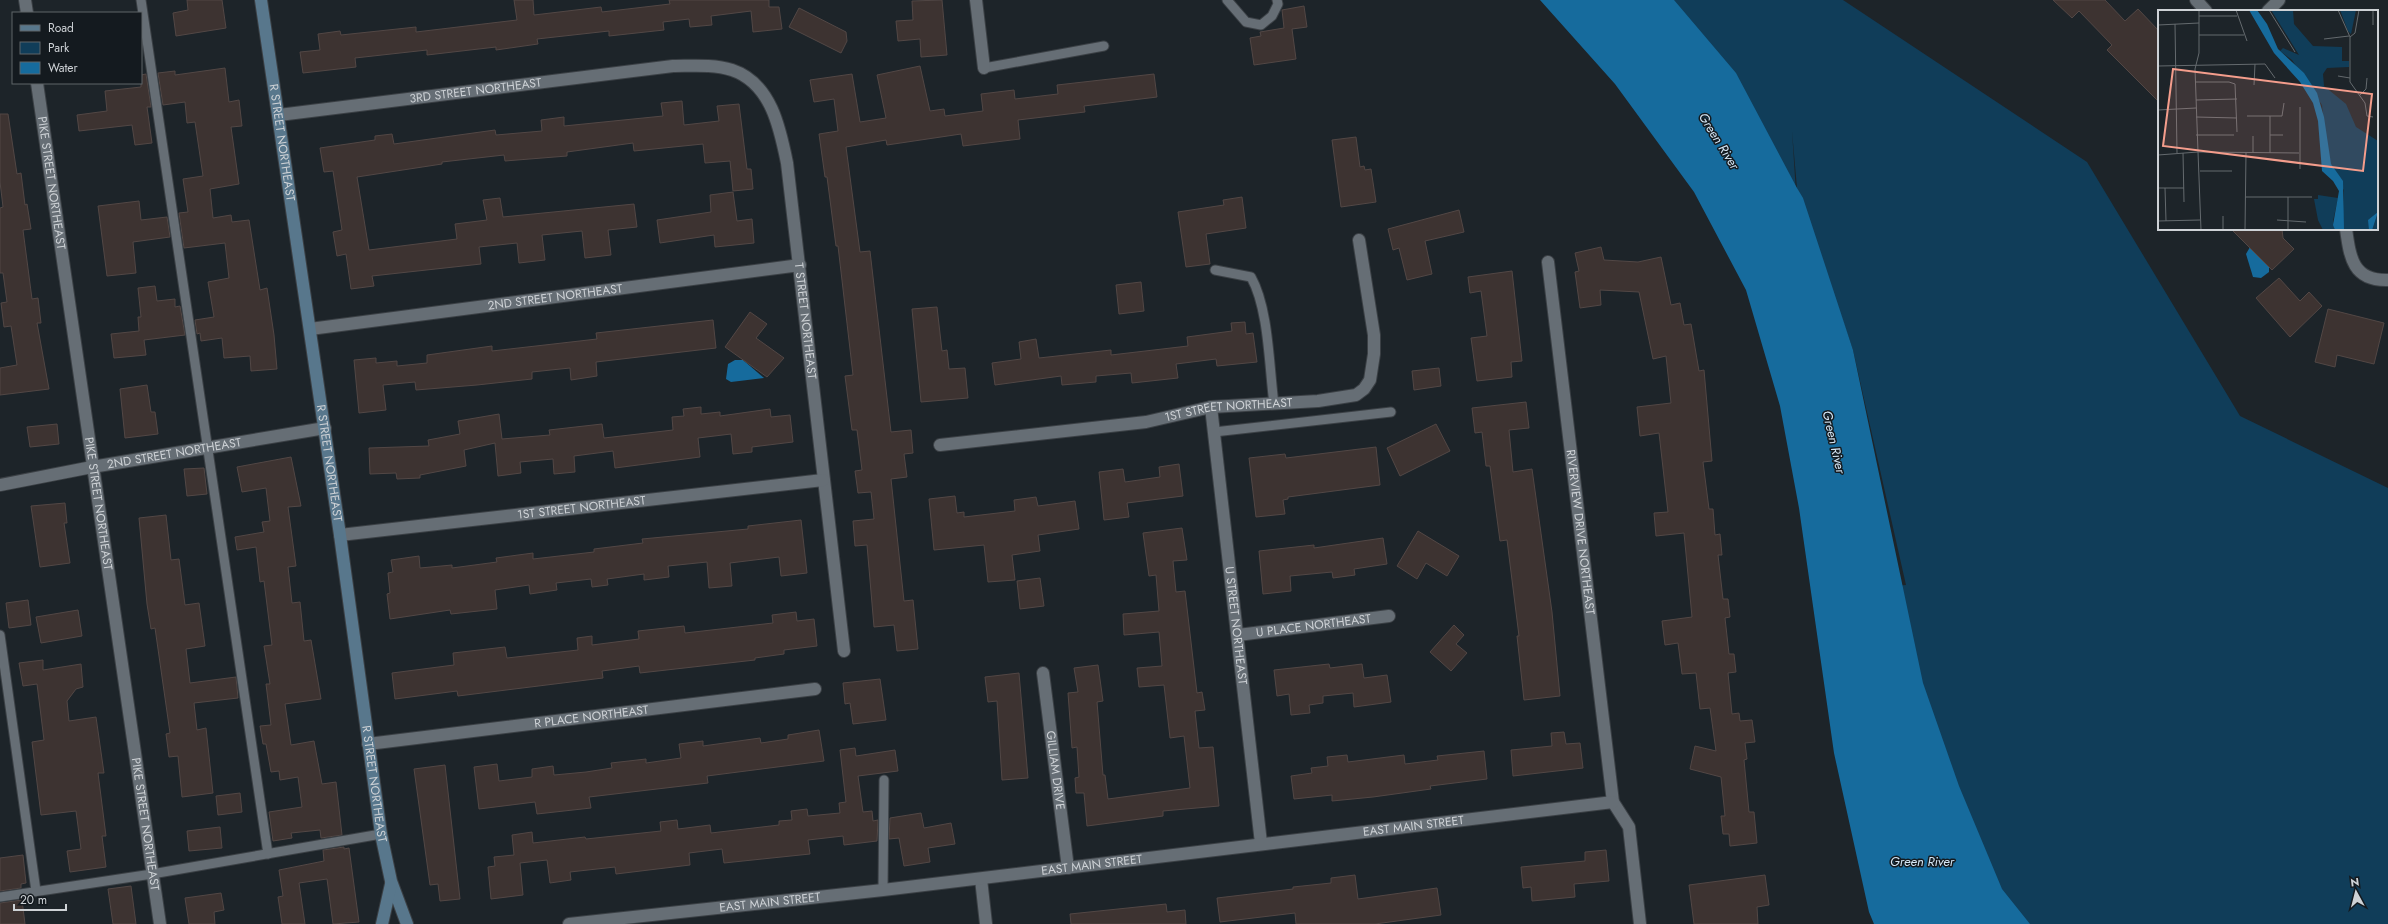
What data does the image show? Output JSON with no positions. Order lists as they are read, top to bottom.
{
  "streets": {
    "street": [
      "3RD STREET NORTHEAST",
      "R STREET NORTHEAST",
      "PIKE STREET NORTHEAST",
      "2ND STREET NORTHEAST",
      "T STREET NORTHEAST",
      "1ST STREET NORTHEAST",
      "RIVERVIEW DRIVE NORTHEAST",
      "U STREET NORTHEAST",
      "U PLACE NORTHEAST",
      "R PLACE NORTHEAST",
      "GILLIAM DRIVE",
      "EAST MAIN STREET"
    ]
  },
  "crossings": [
    ["3RD STREET NORTHEAST", "R STREET NORTHEAST"],
    ["3RD STREET NORTHEAST", "T STREET NORTHEAST"],
    ["R STREET NORTHEAST", "2ND STREET NORTHEAST"],
    ["R STREET NORTHEAST", "1ST STREET NORTHEAST"],
    ["R STREET NORTHEAST", "R PLACE NORTHEAST"],
    ["PIKE STREET NORTHEAST", "2ND STREET NORTHEAST"],
    ["2ND STREET NORTHEAST", "T STREET NORTHEAST"],
    ["T STREET NORTHEAST", "1ST STREET NORTHEAST"],
    ["1ST STREET NORTHEAST", "U STREET NORTHEAST"],
    ["RIVERVIEW DRIVE NORTHEAST", "EAST MAIN STREET"],
    ["U STREET NORTHEAST", "U PLACE NORTHEAST"],
    ["U STREET NORTHEAST", "EAST MAIN STREET"],
    ["GILLIAM DRIVE", "EAST MAIN STREET"]
  ],
  "water": ["Green River"],
  "legend": ["Road", "Park", "Water"],
  "scale_bar": "20 m",
  "north": "top"
}
